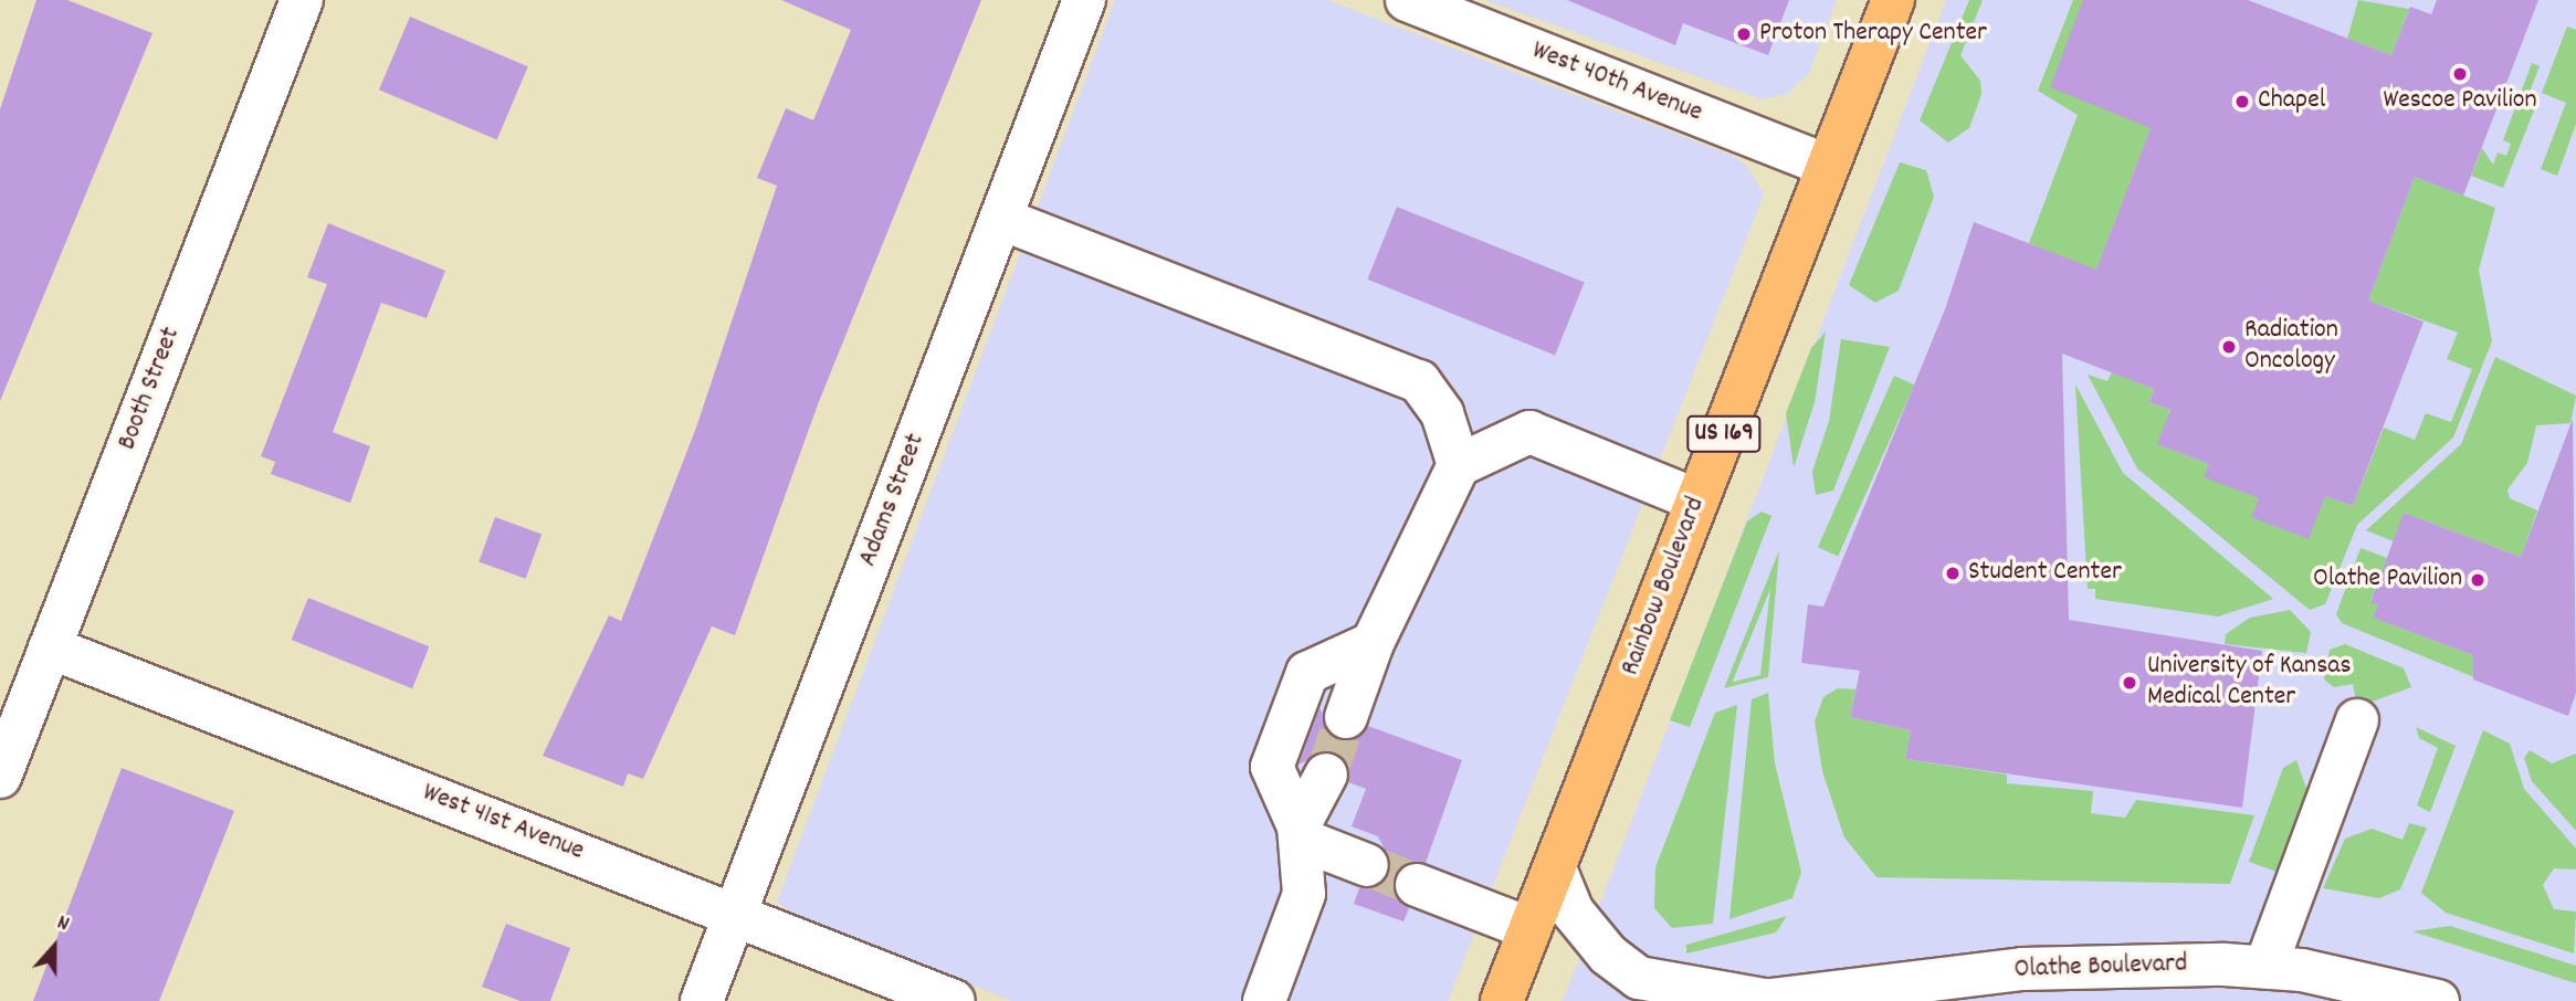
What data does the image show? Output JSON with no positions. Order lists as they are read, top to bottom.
{
  "streets": {
    "main road": ["US 169", "Rainbow Boulevard"],
    "street": [
      "West 40th Avenue",
      "Booth Street",
      "Adams Street",
      "West 41st Avenue",
      "Olathe Boulevard"
    ]
  },
  "crossings": [
    ["West 40th Avenue", "Rainbow Boulevard"],
    ["Booth Street", "West 41st Avenue"],
    ["Adams Street", "West 41st Avenue"],
    ["Rainbow Boulevard", "Olathe Boulevard"]
  ],
  "places": [
    "Proton Therapy Center",
    "Wescoe Pavilion",
    "Chapel",
    "Radiation Oncology",
    "Student Center",
    "Olathe Pavilion",
    "University of Kansas Medical Center"
  ],
  "north": "top"
}
